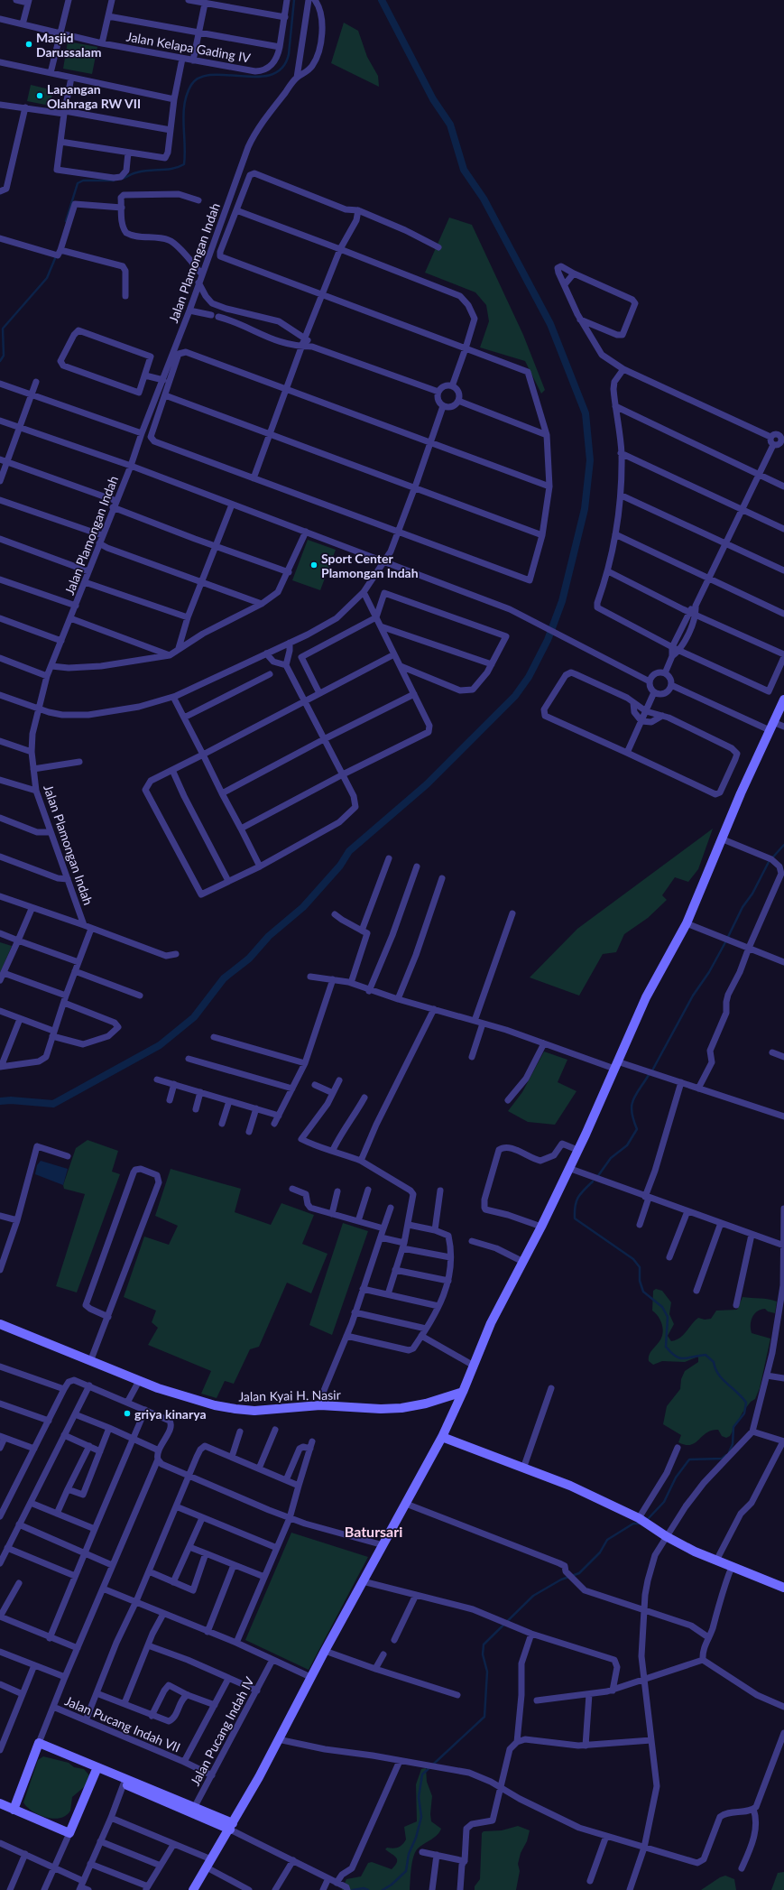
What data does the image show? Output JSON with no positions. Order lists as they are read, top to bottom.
{
  "streets": {
    "main road": ["Jalan Kyai H. Nasir"],
    "street": [
      "Jalan Kelapa Gading IV",
      "Jalan Plamongan Indah",
      "Jalan Pucang Indah VII",
      "Jalan Pucang Indah IV"
    ]
  },
  "crossings": [
    ["Jalan Pucang Indah VII", "Jalan Pucang Indah IV"]
  ],
  "districts": ["Batursari"],
  "places": [
    "Masjid Darussalam",
    "Lapangan Olahraga RW VII",
    "Sport Center Plamongan Indah",
    "griya kinarya"
  ]
}
